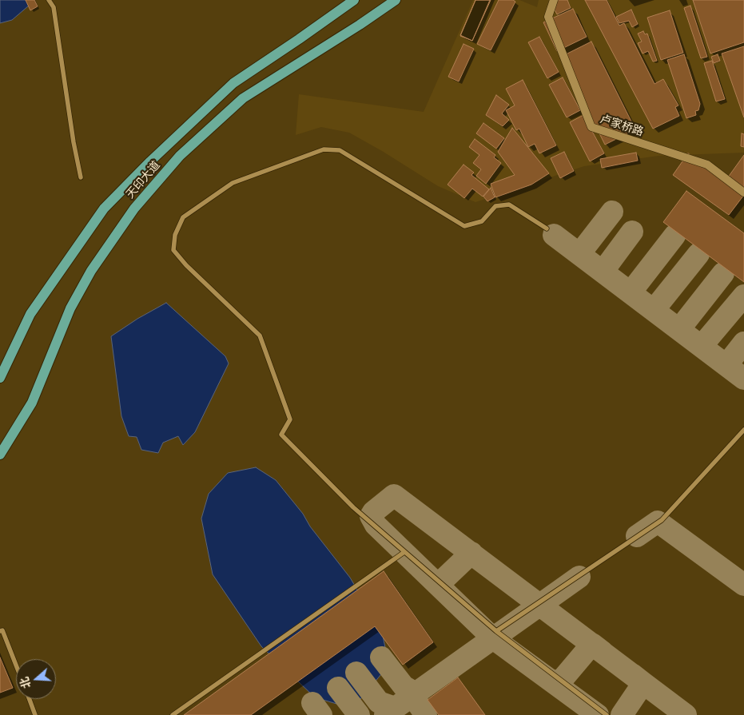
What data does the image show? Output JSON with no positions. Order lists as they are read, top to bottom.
{
  "streets": {
    "main road": ["天印大道"],
    "street": ["卢家桥路"]
  },
  "north": "left"
}
